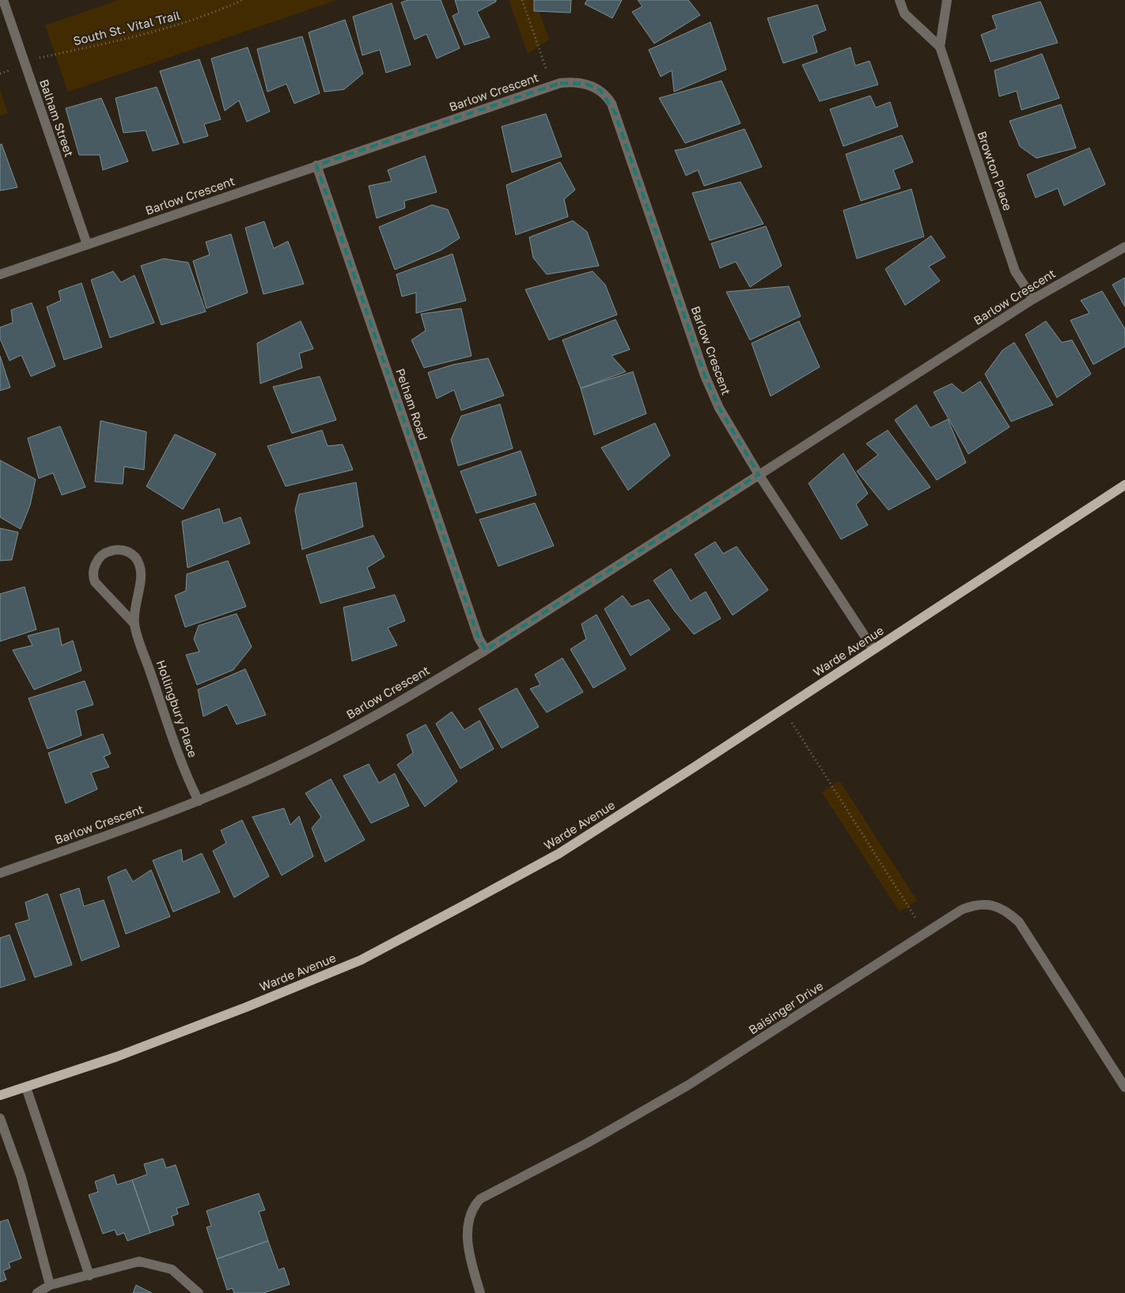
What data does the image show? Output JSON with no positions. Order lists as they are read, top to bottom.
{
  "streets": {
    "main road": ["Warde Avenue"],
    "street": [
      "Barlow Crescent",
      "Balham Street",
      "Browton Place",
      "Pelham Road",
      "Hollingbury Place",
      "Baisinger Drive"
    ],
    "path": ["South St. Vital Trail"]
  },
  "crossings": [
    ["Barlow Crescent", "Balham Street"],
    ["Barlow Crescent", "Browton Place"],
    ["Barlow Crescent", "Pelham Road"],
    ["Barlow Crescent", "Warde Avenue"],
    ["Barlow Crescent", "Hollingbury Place"]
  ]
}
